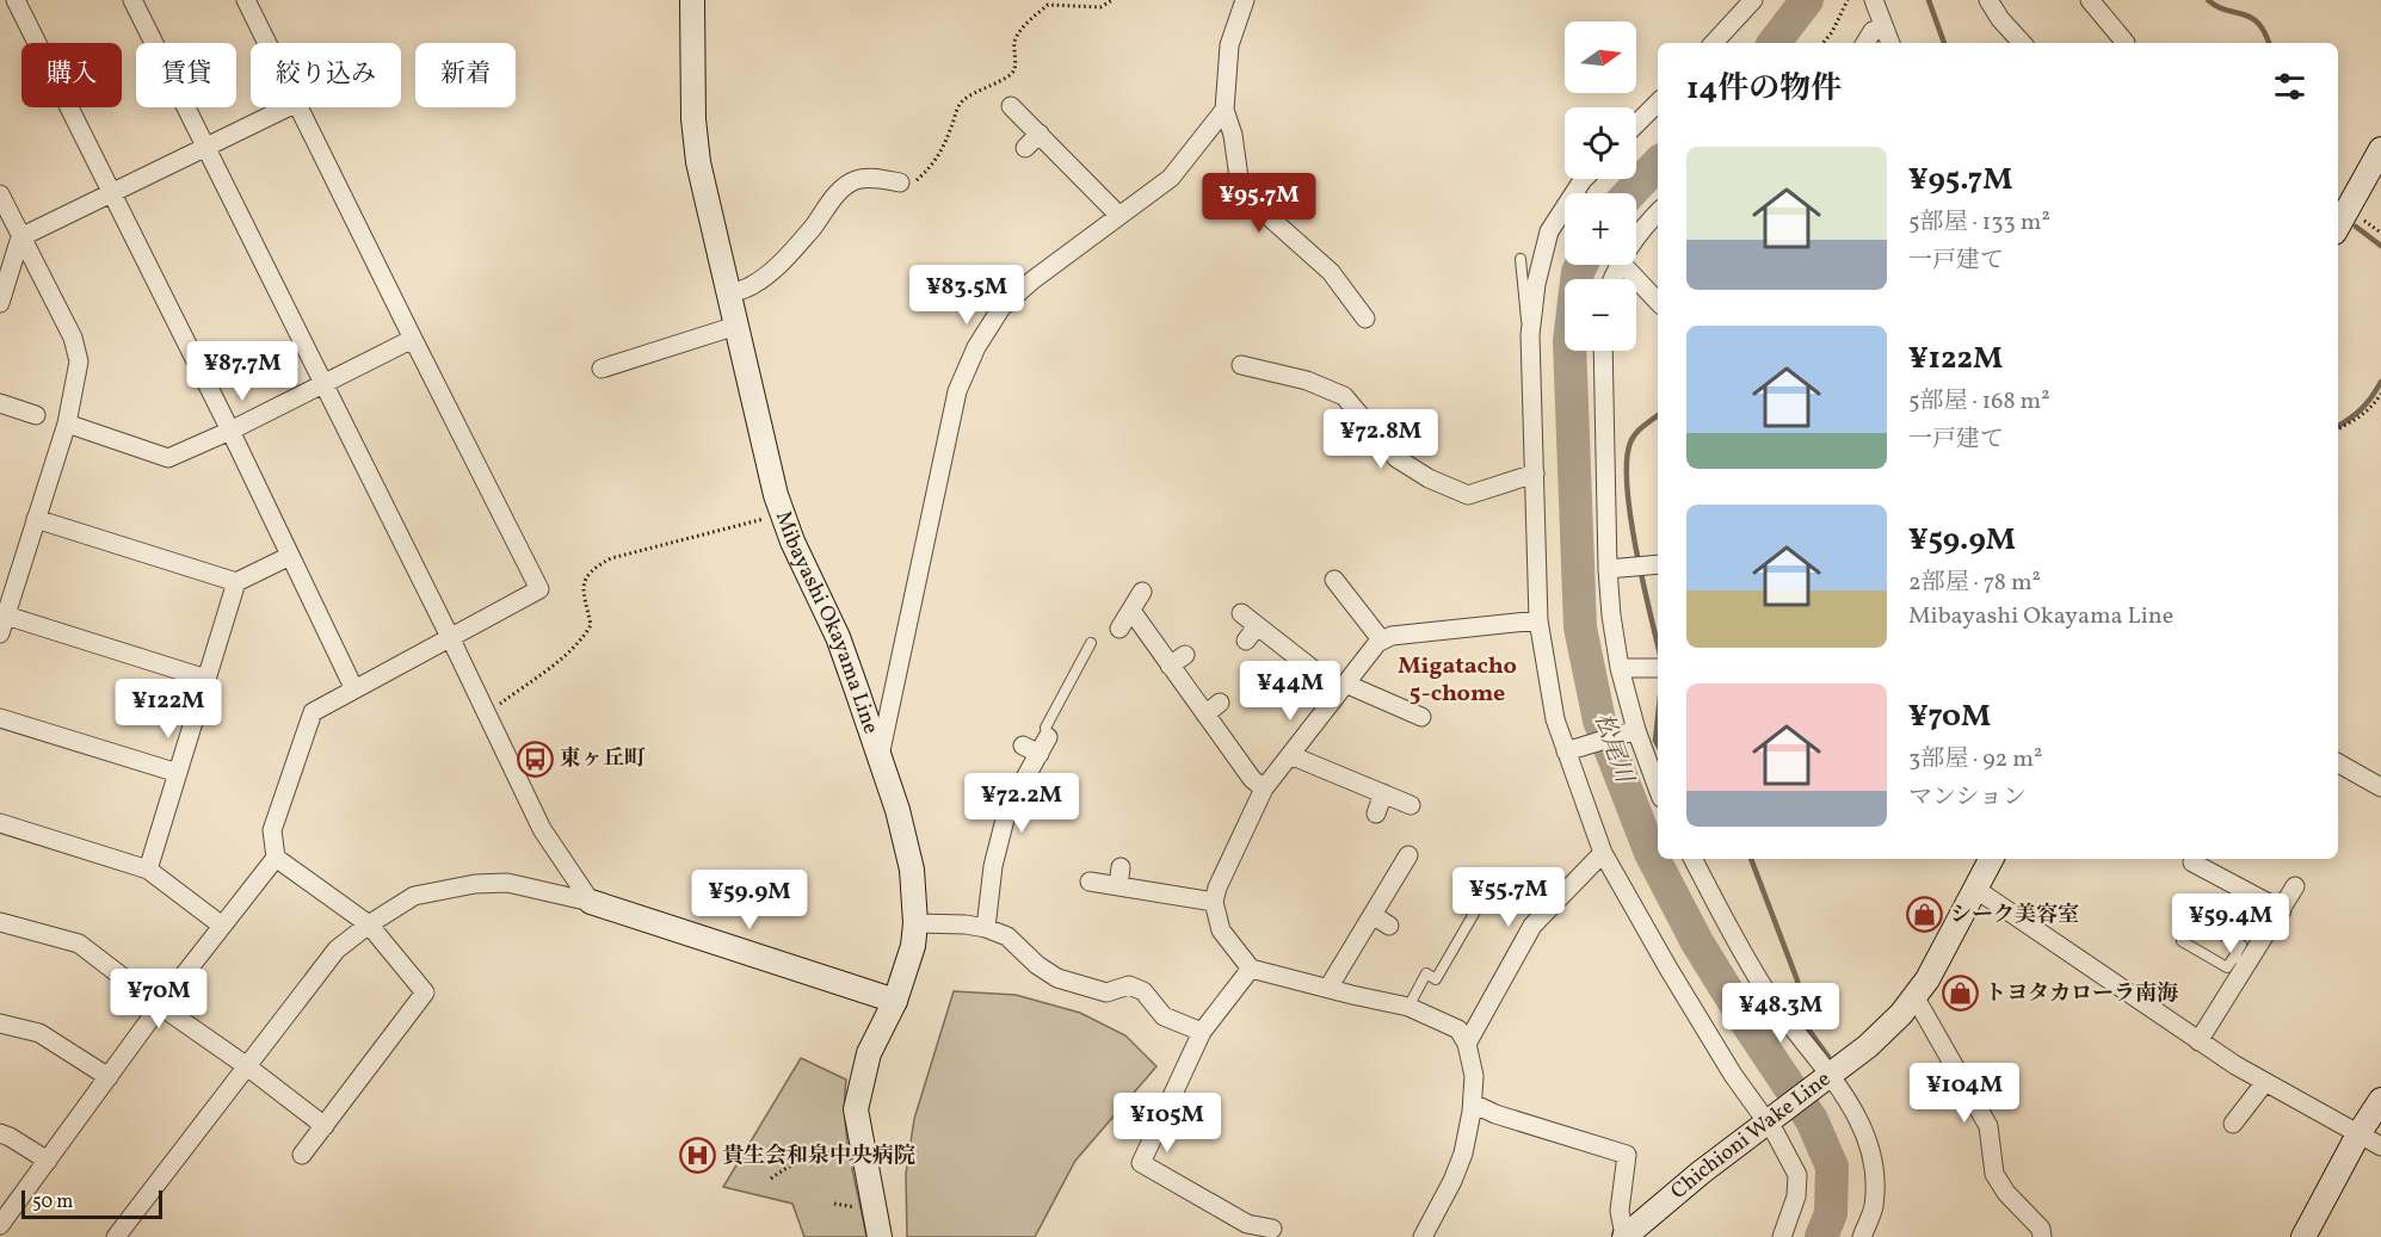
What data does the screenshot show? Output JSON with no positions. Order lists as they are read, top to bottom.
{
  "streets": {
    "main road": ["Mibayashi Okayama Line", "Chichioni Wake Line"]
  },
  "districts": ["Migatacho 5-chome"],
  "water": ["松尾川"],
  "places": {
    "bus stop": ["東ヶ丘町"],
    "shop": ["シーク美容室", "トヨタカローラ南海"],
    "hospital": ["貴生会和泉中央病院"]
  },
  "scale_bar": "50 m",
  "north": "right",
  "page": {
    "map_buttons": ["+", "−"],
    "chip": [
      "購入",
      "賃貸",
      "絞り込み",
      "新着"
    ],
    "heading": "14件の物件",
    "list": [
      {
        "name": "¥95.7M",
        "note": "5部屋 · 133 m² · 一戸建て"
      },
      {
        "name": "¥122M",
        "note": "5部屋 · 168 m² · 一戸建て"
      },
      {
        "name": "¥59.9M",
        "note": "2部屋 · 78 m² · Mibayashi Okayama Line"
      },
      {
        "name": "¥70M",
        "note": "3部屋 · 92 m² · マンション"
      }
    ],
    "price": [
      "¥95.7M",
      "¥83.5M",
      "¥87.7M",
      "¥72.8M",
      "¥44M",
      "¥122M",
      "¥72.2M",
      "¥55.7M",
      "¥59.9M",
      "¥59.4M",
      "¥70M",
      "¥48.3M",
      "¥104M",
      "¥105M"
    ],
    "scale": "50 m"
  }
}
